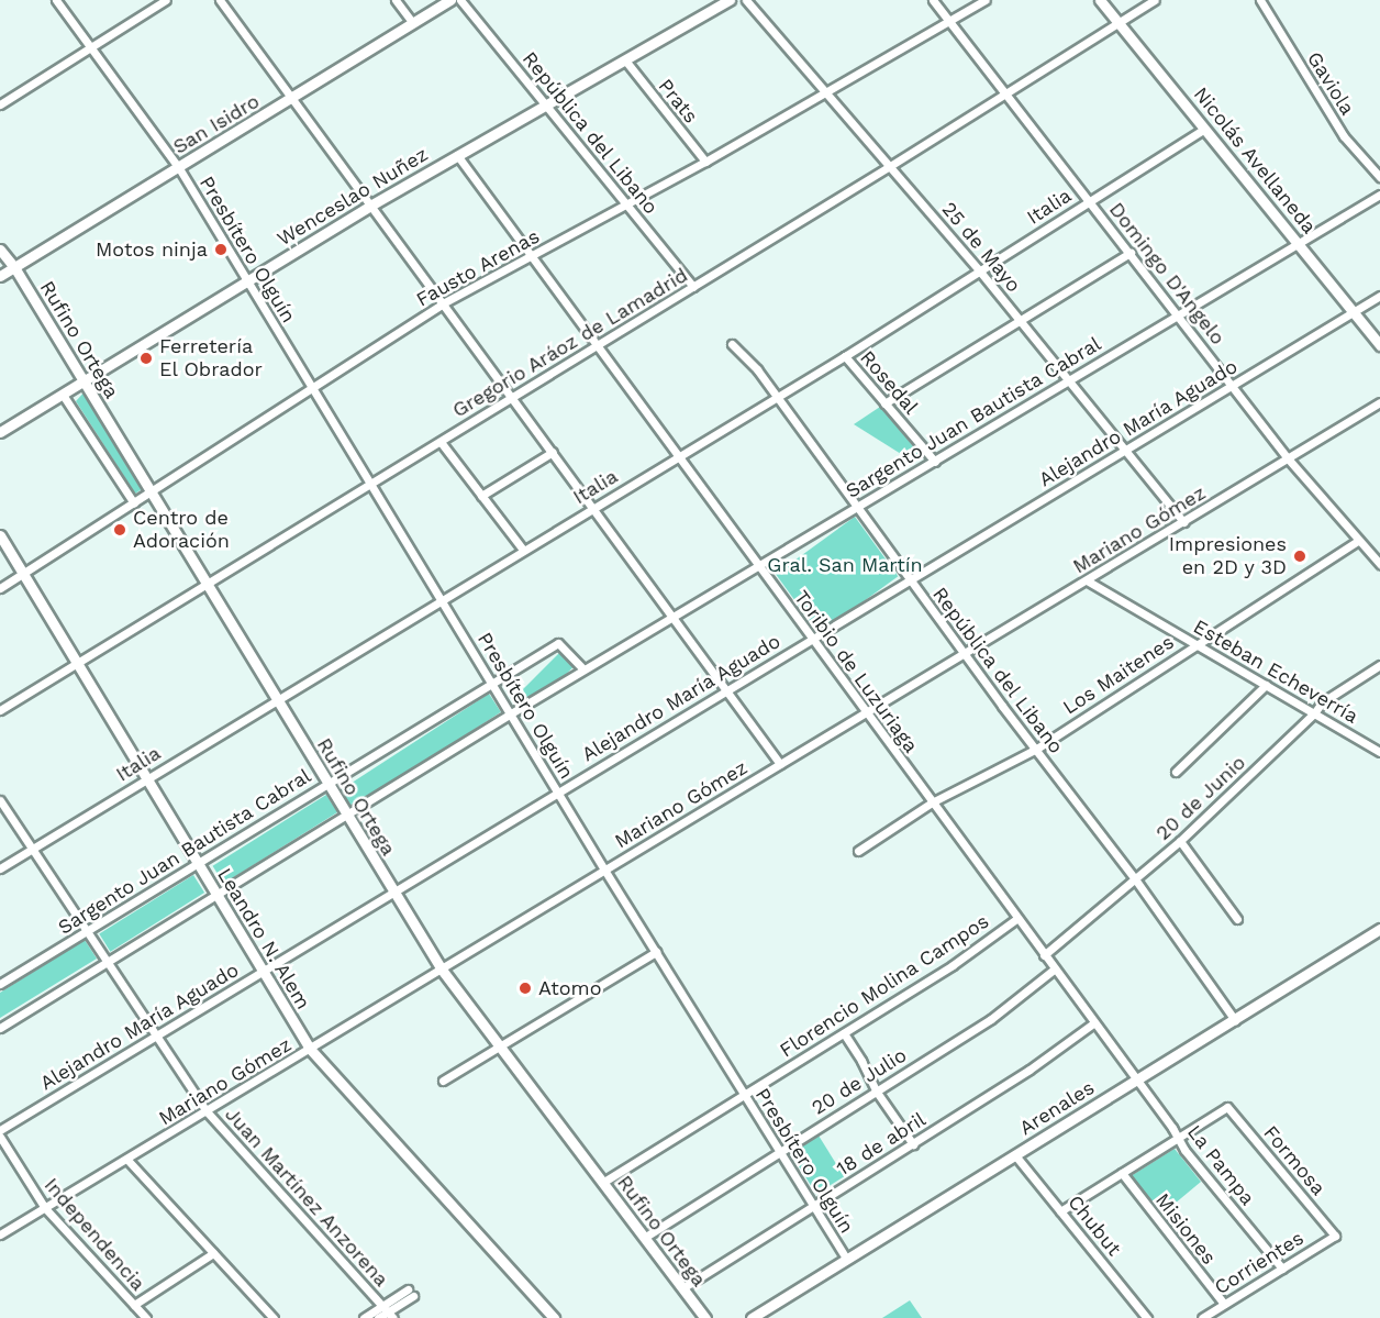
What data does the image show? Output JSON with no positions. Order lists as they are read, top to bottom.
{
  "streets": {
    "street": [
      "Gaviola",
      "Prats",
      "San Isidro",
      "República del Libano",
      "Nicolás Avellaneda",
      "Wenceslao Nuñez",
      "Italia",
      "25 de Mayo",
      "Presbítero Olguín",
      "Fausto Arenas",
      "Domingo D'Angelo",
      "Rufino Ortega",
      "Gregorio Aráoz de Lamadrid",
      "Rosedal",
      "Sargento Juan Bautista Cabral",
      "Alejandro María Aguado",
      "Mariano Gómez",
      "Toribio de Luzuriaga",
      "Esteban Echeverría",
      "Los Maitenes",
      "20 de Junio",
      "Leandro N. Alem",
      "Florencio Molina Campos",
      "20 de Julio",
      "Arenales",
      "18 de abril",
      "Formosa",
      "La Pampa",
      "Juan Martínez Anzorena",
      "Chubut",
      "Misiones",
      "Independencia",
      "Corrientes"
    ]
  },
  "crossings": [
    ["Prats", "Wenceslao Nuñez"],
    ["Prats", "Fausto Arenas"],
    ["San Isidro", "Presbítero Olguín"],
    ["San Isidro", "Rufino Ortega"],
    ["República del Libano", "Wenceslao Nuñez"],
    ["República del Libano", "Italia"],
    ["República del Libano", "Fausto Arenas"],
    ["República del Libano", "Gregorio Aráoz de Lamadrid"],
    ["República del Libano", "Sargento Juan Bautista Cabral"],
    ["República del Libano", "Alejandro María Aguado"],
    ["República del Libano", "Mariano Gómez"],
    ["República del Libano", "Los Maitenes"],
    ["República del Libano", "20 de Junio"],
    ["República del Libano", "Arenales"],
    ["Nicolás Avellaneda", "Italia"],
    ["Nicolás Avellaneda", "Gregorio Aráoz de Lamadrid"],
    ["Nicolás Avellaneda", "Sargento Juan Bautista Cabral"],
    ["Nicolás Avellaneda", "Alejandro María Aguado"],
    ["Wenceslao Nuñez", "Presbítero Olguín"],
    ["Wenceslao Nuñez", "Rufino Ortega"],
    ["Wenceslao Nuñez", "Toribio de Luzuriaga"],
    ["Italia", "25 de Mayo"],
    ["Italia", "Presbítero Olguín"],
    ["Italia", "Domingo D'Angelo"],
    ["Italia", "Rufino Ortega"],
    ["Italia", "Rosedal"],
    ["Italia", "Toribio de Luzuriaga"],
    ["Italia", "Leandro N. Alem"],
    ["Italia", "Juan Martínez Anzorena"],
    ["25 de Mayo", "Fausto Arenas"],
    ["25 de Mayo", "Gregorio Aráoz de Lamadrid"],
    ["25 de Mayo", "Sargento Juan Bautista Cabral"],
    ["25 de Mayo", "Alejandro María Aguado"],
    ["25 de Mayo", "Mariano Gómez"],
    ["Presbítero Olguín", "Fausto Arenas"],
    ["Presbítero Olguín", "Gregorio Aráoz de Lamadrid"],
    ["Presbítero Olguín", "Sargento Juan Bautista Cabral"],
    ["Presbítero Olguín", "Alejandro María Aguado"],
    ["Presbítero Olguín", "Mariano Gómez"],
    ["Presbítero Olguín", "Florencio Molina Campos"],
    ["Presbítero Olguín", "20 de Julio"],
    ["Presbítero Olguín", "Arenales"],
    ["Presbítero Olguín", "18 de abril"],
    ["Fausto Arenas", "Domingo D'Angelo"],
    ["Fausto Arenas", "Rufino Ortega"],
    ["Fausto Arenas", "Toribio de Luzuriaga"],
    ["Fausto Arenas", "Leandro N. Alem"],
    ["Domingo D'Angelo", "Gregorio Aráoz de Lamadrid"],
    ["Domingo D'Angelo", "Sargento Juan Bautista Cabral"],
    ["Domingo D'Angelo", "Alejandro María Aguado"],
    ["Domingo D'Angelo", "Mariano Gómez"],
    ["Domingo D'Angelo", "Los Maitenes"],
    ["Rufino Ortega", "Gregorio Aráoz de Lamadrid"],
    ["Rufino Ortega", "Sargento Juan Bautista Cabral"],
    ["Rufino Ortega", "Alejandro María Aguado"],
    ["Rufino Ortega", "Mariano Gómez"],
    ["Rufino Ortega", "Florencio Molina Campos"],
    ["Rufino Ortega", "20 de Julio"],
    ["Rufino Ortega", "18 de abril"],
    ["Gregorio Aráoz de Lamadrid", "Toribio de Luzuriaga"],
    ["Gregorio Aráoz de Lamadrid", "Leandro N. Alem"],
    ["Rosedal", "Sargento Juan Bautista Cabral"],
    ["Sargento Juan Bautista Cabral", "Toribio de Luzuriaga"],
    ["Sargento Juan Bautista Cabral", "Leandro N. Alem"],
    ["Sargento Juan Bautista Cabral", "Juan Martínez Anzorena"],
    ["Alejandro María Aguado", "Toribio de Luzuriaga"],
    ["Alejandro María Aguado", "Leandro N. Alem"],
    ["Alejandro María Aguado", "Juan Martínez Anzorena"],
    ["Mariano Gómez", "Toribio de Luzuriaga"],
    ["Mariano Gómez", "Esteban Echeverría"],
    ["Mariano Gómez", "Leandro N. Alem"],
    ["Mariano Gómez", "Juan Martínez Anzorena"],
    ["Mariano Gómez", "Independencia"],
    ["Toribio de Luzuriaga", "Los Maitenes"],
    ["Toribio de Luzuriaga", "20 de Junio"],
    ["Toribio de Luzuriaga", "Florencio Molina Campos"],
    ["Toribio de Luzuriaga", "20 de Julio"],
    ["Toribio de Luzuriaga", "Arenales"],
    ["Toribio de Luzuriaga", "18 de abril"],
    ["Toribio de Luzuriaga", "La Pampa"],
    ["Esteban Echeverría", "Los Maitenes"],
    ["Esteban Echeverría", "20 de Junio"],
    ["Arenales", "La Pampa"],
    ["Arenales", "Chubut"],
    ["Formosa", "La Pampa"],
    ["Formosa", "Corrientes"],
    ["La Pampa", "Corrientes"],
    ["Misiones", "Corrientes"]
  ],
  "parks": ["Gral. San Martín"],
  "places": [
    "Motos ninja",
    "Ferretería El Obrador",
    "Centro de Adoración",
    "Impresiones en 2D y 3D",
    "Atomo"
  ]
}
